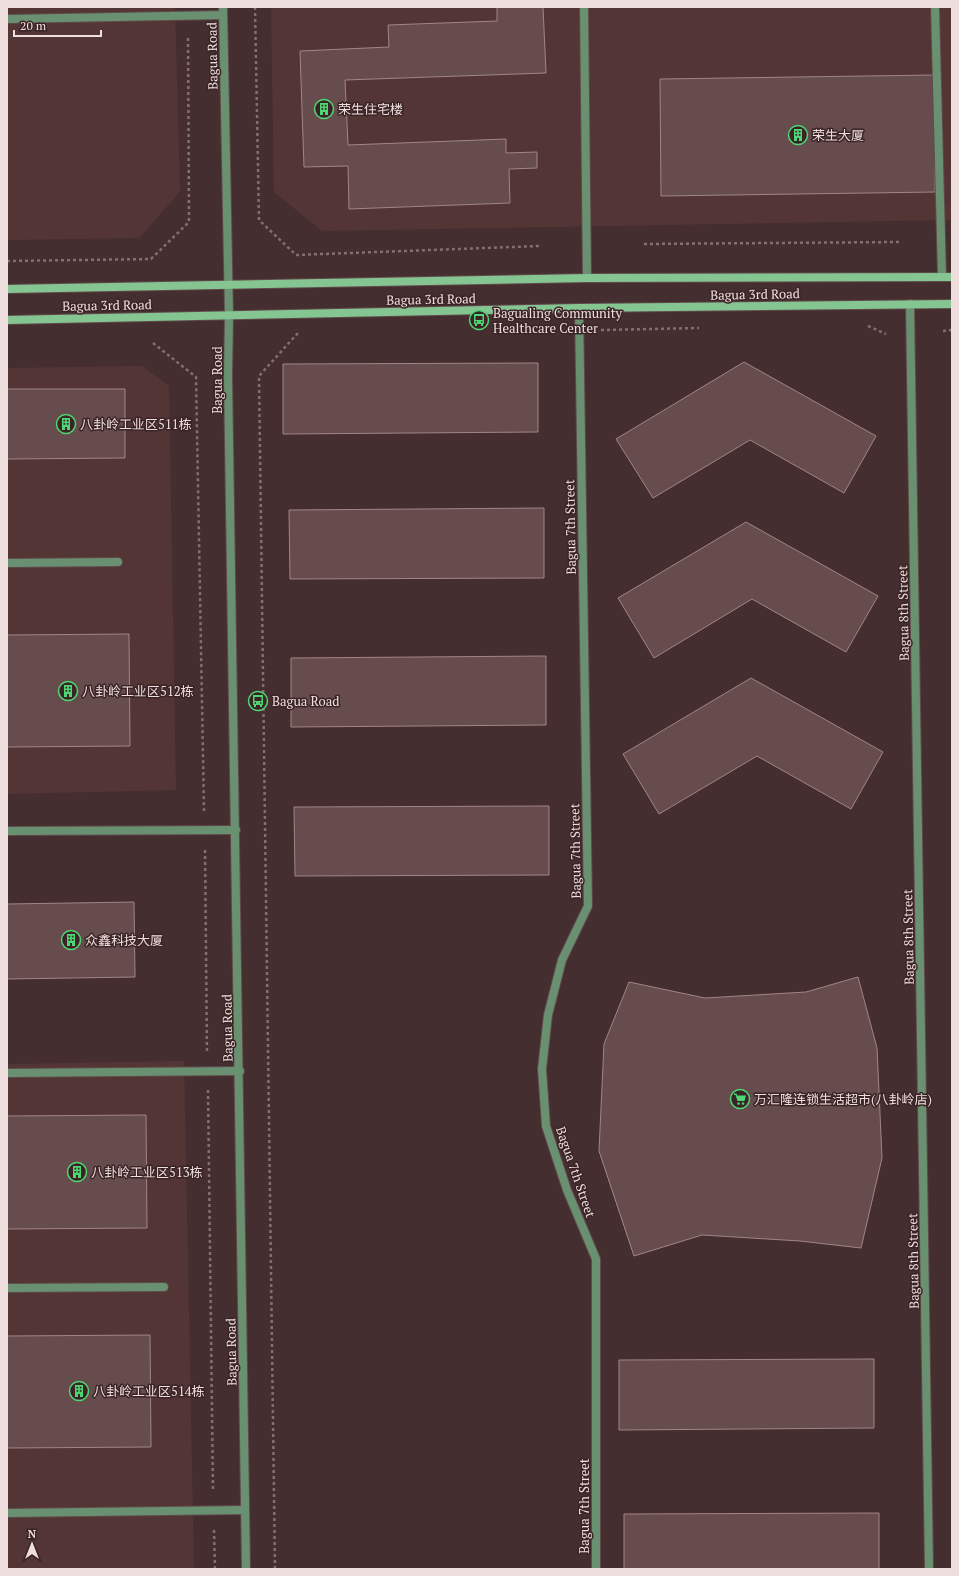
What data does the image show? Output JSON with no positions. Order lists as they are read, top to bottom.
{
  "streets": {
    "main road": ["Bagua 3rd Road"],
    "street": ["Bagua Road", "Bagua 7th Street", "Bagua 8th Street"]
  },
  "crossings": [
    ["Bagua Road", "Bagua 3rd Road"],
    ["Bagua 3rd Road", "Bagua 7th Street"],
    ["Bagua 3rd Road", "Bagua 8th Street"]
  ],
  "places": {
    "building": [
      "荣生住宅楼",
      "荣生大厦",
      "八卦岭工业区511栋",
      "八卦岭工业区512栋",
      "众鑫科技大厦",
      "八卦岭工业区513栋",
      "八卦岭工业区514栋"
    ],
    "bus stop": ["Bagualing Community Healthcare Center", "Bagua Road"],
    "supermarket": ["万汇隆连锁生活超市(八卦岭店)"]
  },
  "scale_bar": "20 m",
  "north": "top"
}
